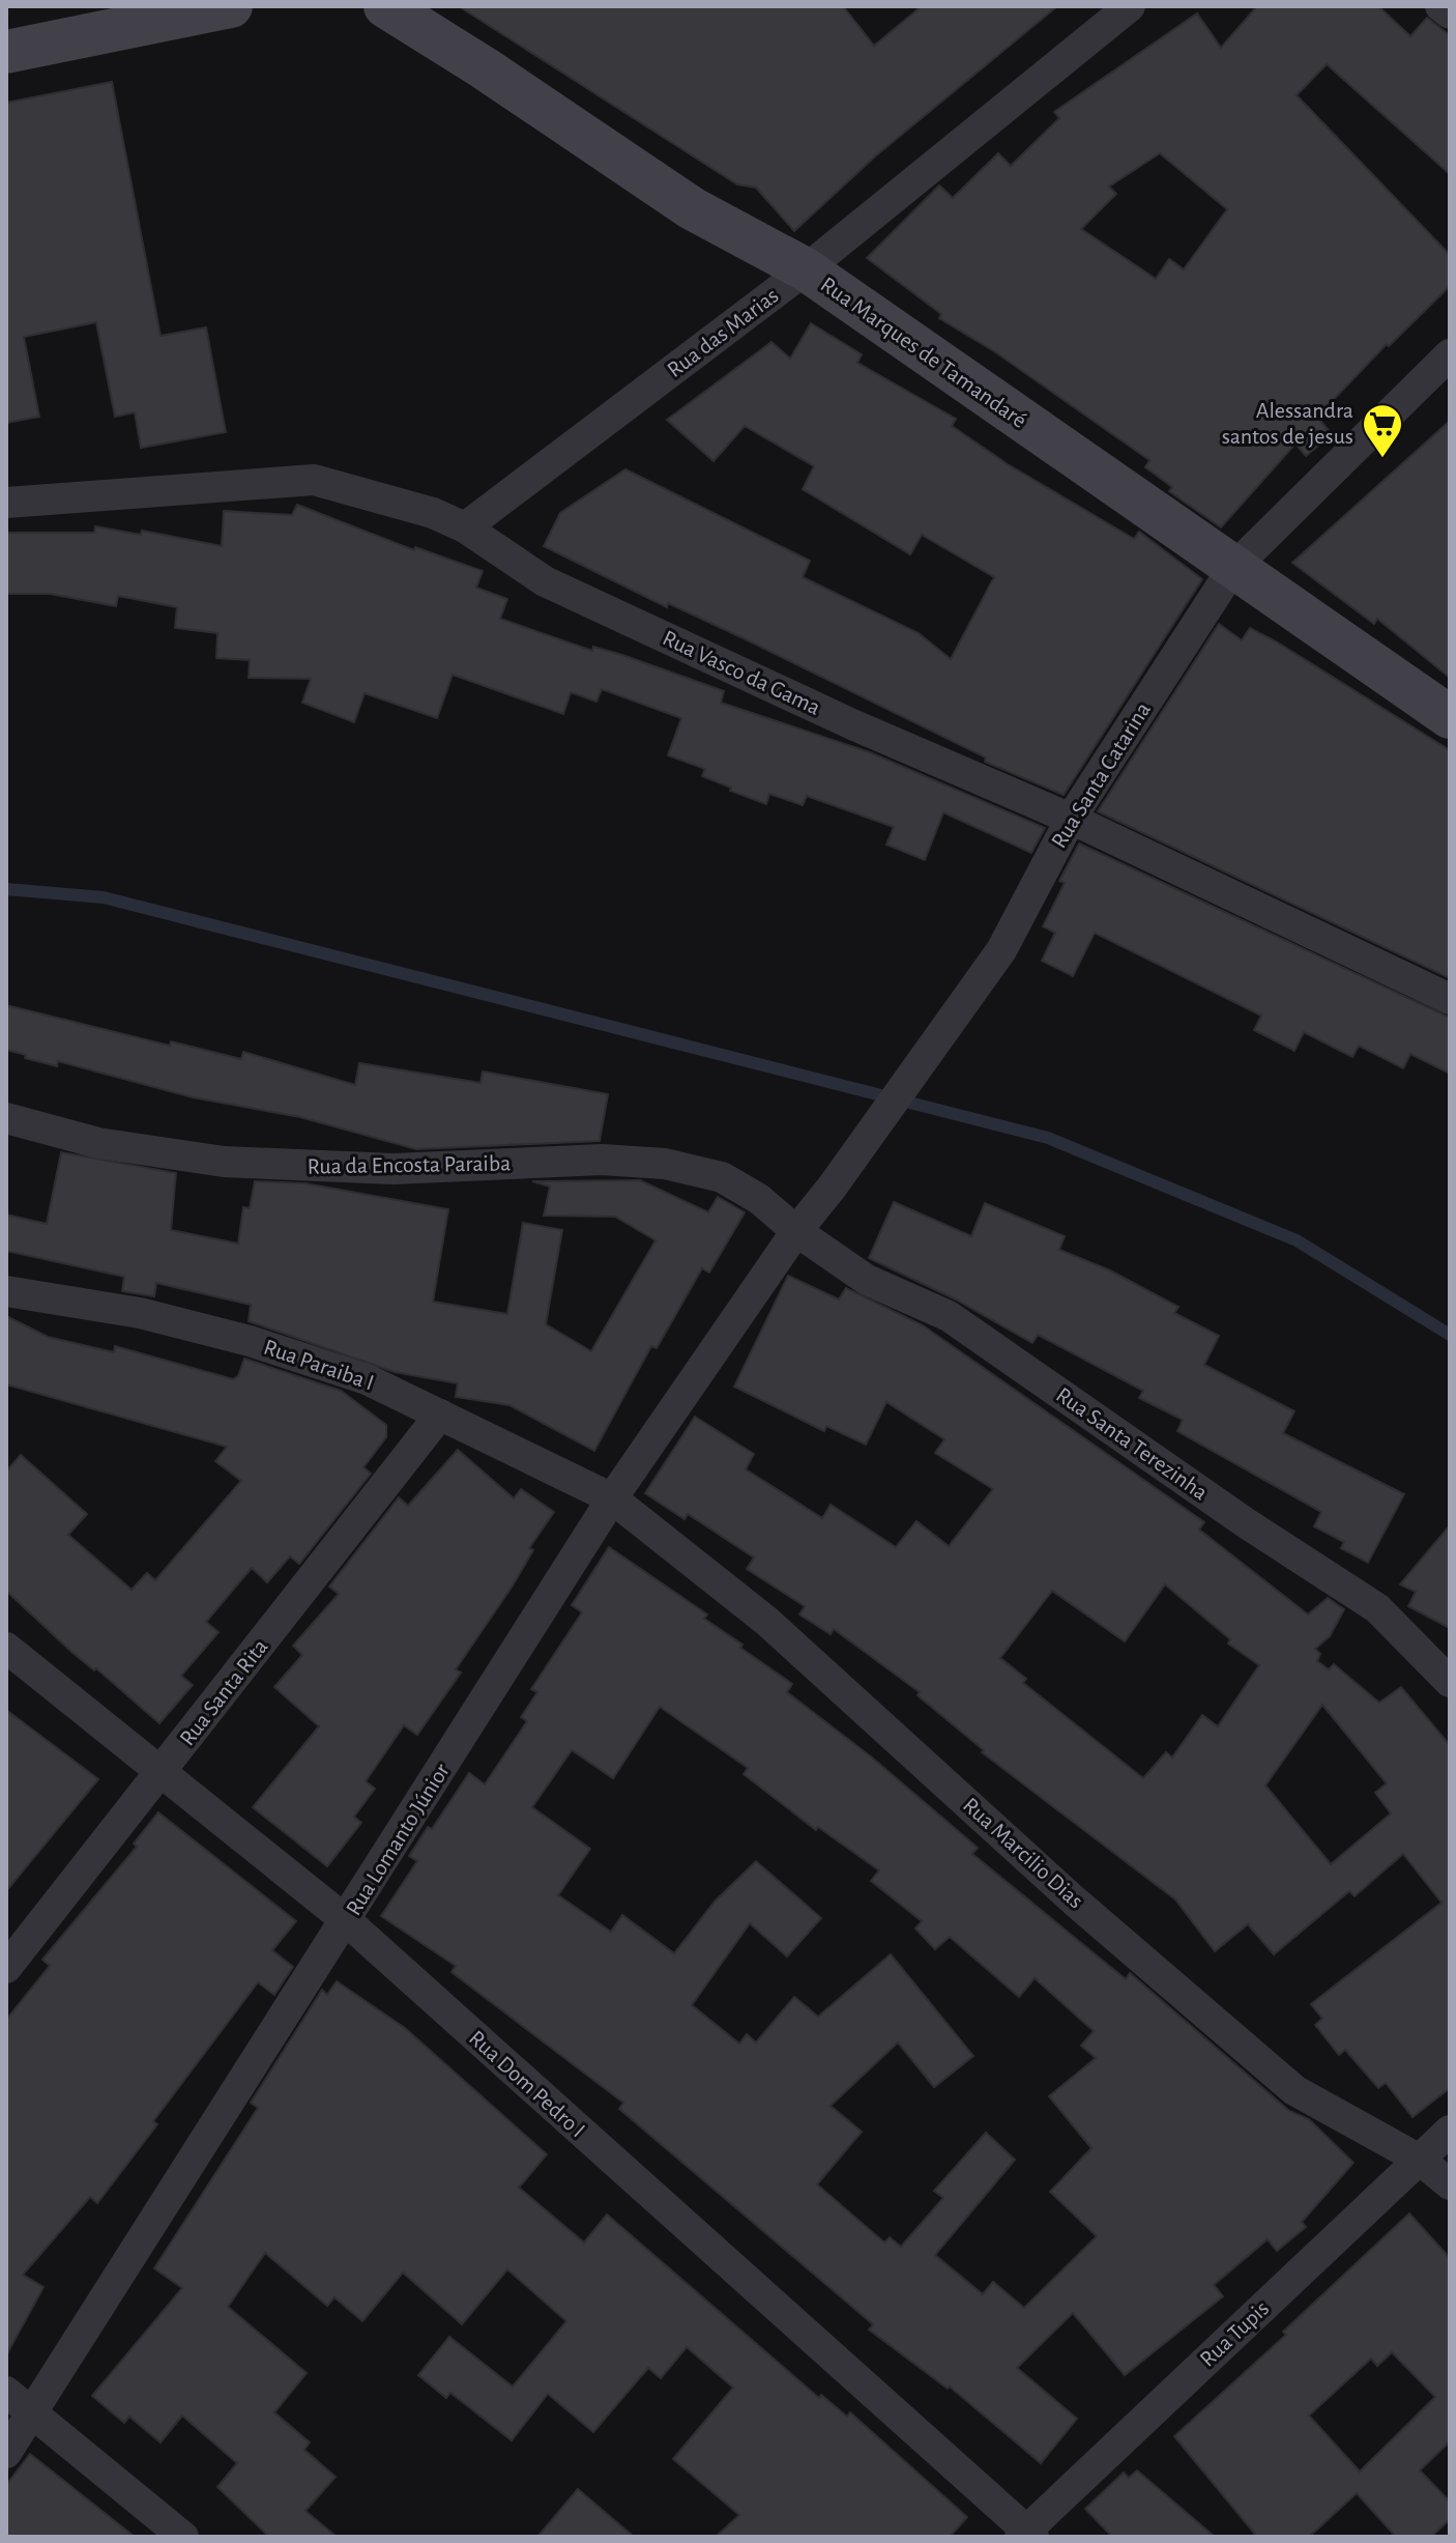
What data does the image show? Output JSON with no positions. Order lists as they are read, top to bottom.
{
  "streets": {
    "street": [
      "Rua das Marias",
      "Rua Marques de Tamandaré",
      "Rua Vasco da Gama",
      "Rua Santa Catarina",
      "Rua da Encosta Paraiba",
      "Rua Paraiba I",
      "Rua Santa Terezinha",
      "Rua Santa Rita",
      "Rua Lomanto Júnior",
      "Rua Marcilio Dias",
      "Rua Dom Pedro I",
      "Rua Tupis"
    ]
  },
  "crossings": [
    ["Rua das Marias", "Rua Marques de Tamandaré"],
    ["Rua das Marias", "Rua Vasco da Gama"],
    ["Rua Marques de Tamandaré", "Rua Santa Catarina"],
    ["Rua Vasco da Gama", "Rua Santa Catarina"],
    ["Rua Santa Catarina", "Rua da Encosta Paraiba"],
    ["Rua Santa Catarina", "Rua Santa Terezinha"],
    ["Rua Santa Catarina", "Rua Lomanto Júnior"],
    ["Rua da Encosta Paraiba", "Rua Santa Terezinha"],
    ["Rua da Encosta Paraiba", "Rua Lomanto Júnior"],
    ["Rua Paraiba I", "Rua Santa Rita"],
    ["Rua Paraiba I", "Rua Lomanto Júnior"],
    ["Rua Paraiba I", "Rua Marcilio Dias"],
    ["Rua Santa Terezinha", "Rua Lomanto Júnior"],
    ["Rua Santa Rita", "Rua Dom Pedro I"],
    ["Rua Lomanto Júnior", "Rua Marcilio Dias"],
    ["Rua Lomanto Júnior", "Rua Dom Pedro I"],
    ["Rua Marcilio Dias", "Rua Tupis"],
    ["Rua Dom Pedro I", "Rua Tupis"]
  ],
  "places": {
    "supermarket": ["Alessandra santos de jesus"]
  }
}
